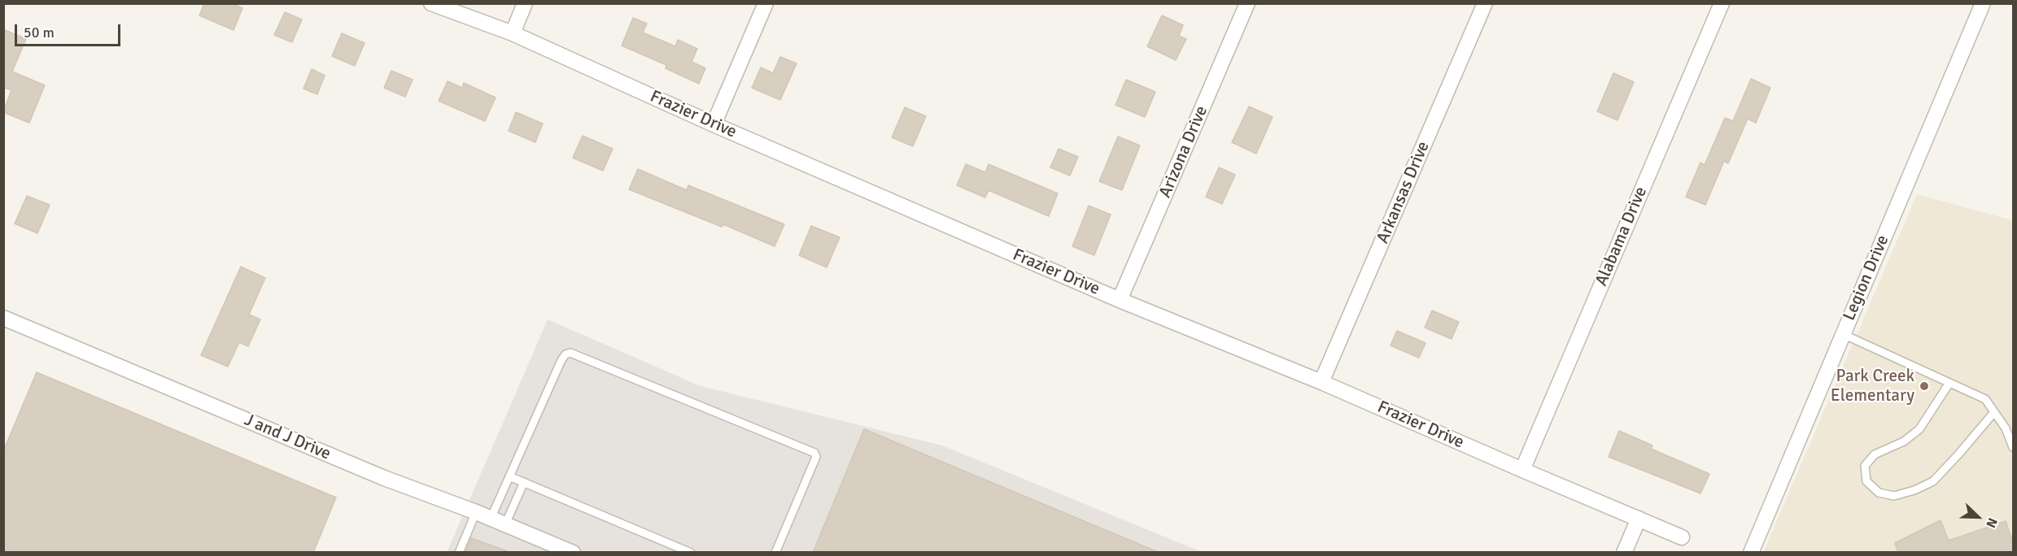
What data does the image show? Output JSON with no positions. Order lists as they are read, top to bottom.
{
  "streets": {
    "street": [
      "Frazier Drive",
      "Arizona Drive",
      "Arkansas Drive",
      "Alabama Drive",
      "Legion Drive",
      "J and J Drive"
    ]
  },
  "crossings": [
    ["Frazier Drive", "Arizona Drive"],
    ["Frazier Drive", "Arkansas Drive"],
    ["Frazier Drive", "Alabama Drive"]
  ],
  "places": ["Park Creek Elementary"],
  "scale_bar": "50 m",
  "north": "bottom right"
}
